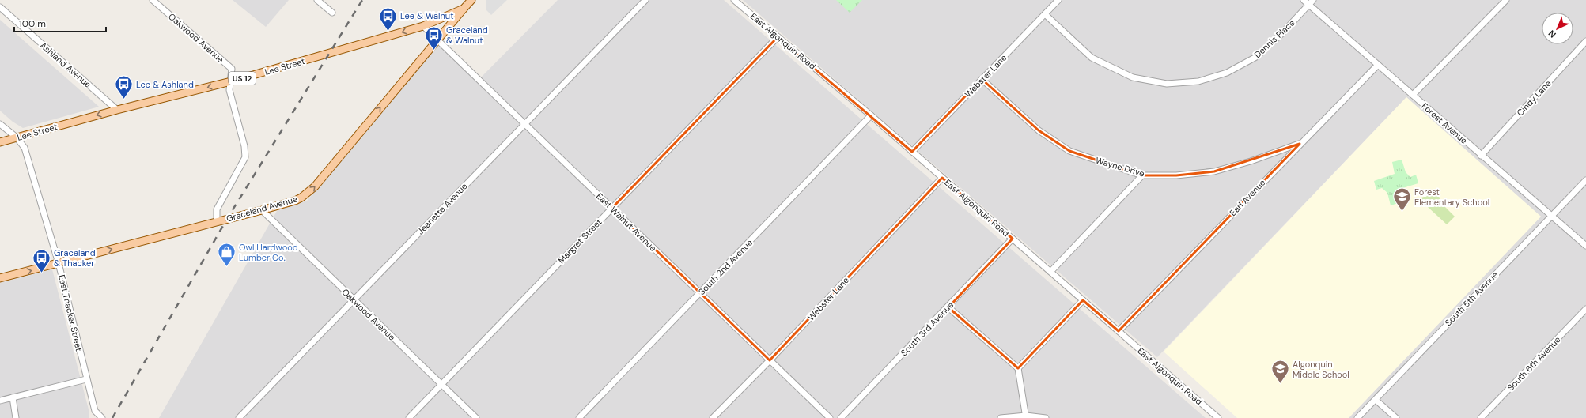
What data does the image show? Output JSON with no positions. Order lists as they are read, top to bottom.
{
  "streets": {
    "main road": ["Lee Street", "US 12", "Graceland Avenue"],
    "street": [
      "Oakwood Avenue",
      "Dennis Place",
      "East Algonquin Road",
      "Ashland Avenue",
      "Webster Lane",
      "Cindy Lane",
      "Forest Avenue",
      "Wayne Drive",
      "Earl Avenue",
      "Jeanette Avenue",
      "East Walnut Avenue",
      "Margret Street",
      "South 2nd Avenue",
      "South 5th Avenue",
      "East Thacker Street",
      "South 3rd Avenue",
      "South 6th Avenue"
    ]
  },
  "crossings": [
    ["Oakwood Avenue", "Lee Street"],
    ["Oakwood Avenue", "Graceland Avenue"],
    ["Oakwood Avenue", "Jeanette Avenue"],
    ["Oakwood Avenue", "Margret Street"],
    ["Dennis Place", "Webster Lane"],
    ["Dennis Place", "Forest Avenue"],
    ["East Algonquin Road", "Webster Lane"],
    ["East Algonquin Road", "Earl Avenue"],
    ["East Algonquin Road", "Margret Street"],
    ["East Algonquin Road", "South 2nd Avenue"],
    ["East Algonquin Road", "South 3rd Avenue"],
    ["Ashland Avenue", "Lee Street"],
    ["Lee Street", "Graceland Avenue"],
    ["Lee Street", "East Walnut Avenue"],
    ["Lee Street", "East Thacker Street"],
    ["Webster Lane", "Wayne Drive"],
    ["Webster Lane", "East Walnut Avenue"],
    ["Cindy Lane", "Forest Avenue"],
    ["Forest Avenue", "Earl Avenue"],
    ["Forest Avenue", "South 5th Avenue"],
    ["Wayne Drive", "Earl Avenue"],
    ["Graceland Avenue", "East Walnut Avenue"],
    ["Graceland Avenue", "East Thacker Street"],
    ["Jeanette Avenue", "East Walnut Avenue"],
    ["East Walnut Avenue", "Margret Street"],
    ["East Walnut Avenue", "South 2nd Avenue"]
  ],
  "one_way": ["Lee Street", "Graceland Avenue"],
  "places": {
    "bus stop": [
      "Lee & Walnut",
      "Graceland & Walnut",
      "Lee & Ashland",
      "Graceland & Thacker"
    ],
    "school or university": ["Forest Elementary School", "Algonquin Middle School"],
    "shop": ["Owl Hardwood Lumber Co."]
  },
  "scale_bar": "100 m",
  "north": "bottom left"
}
